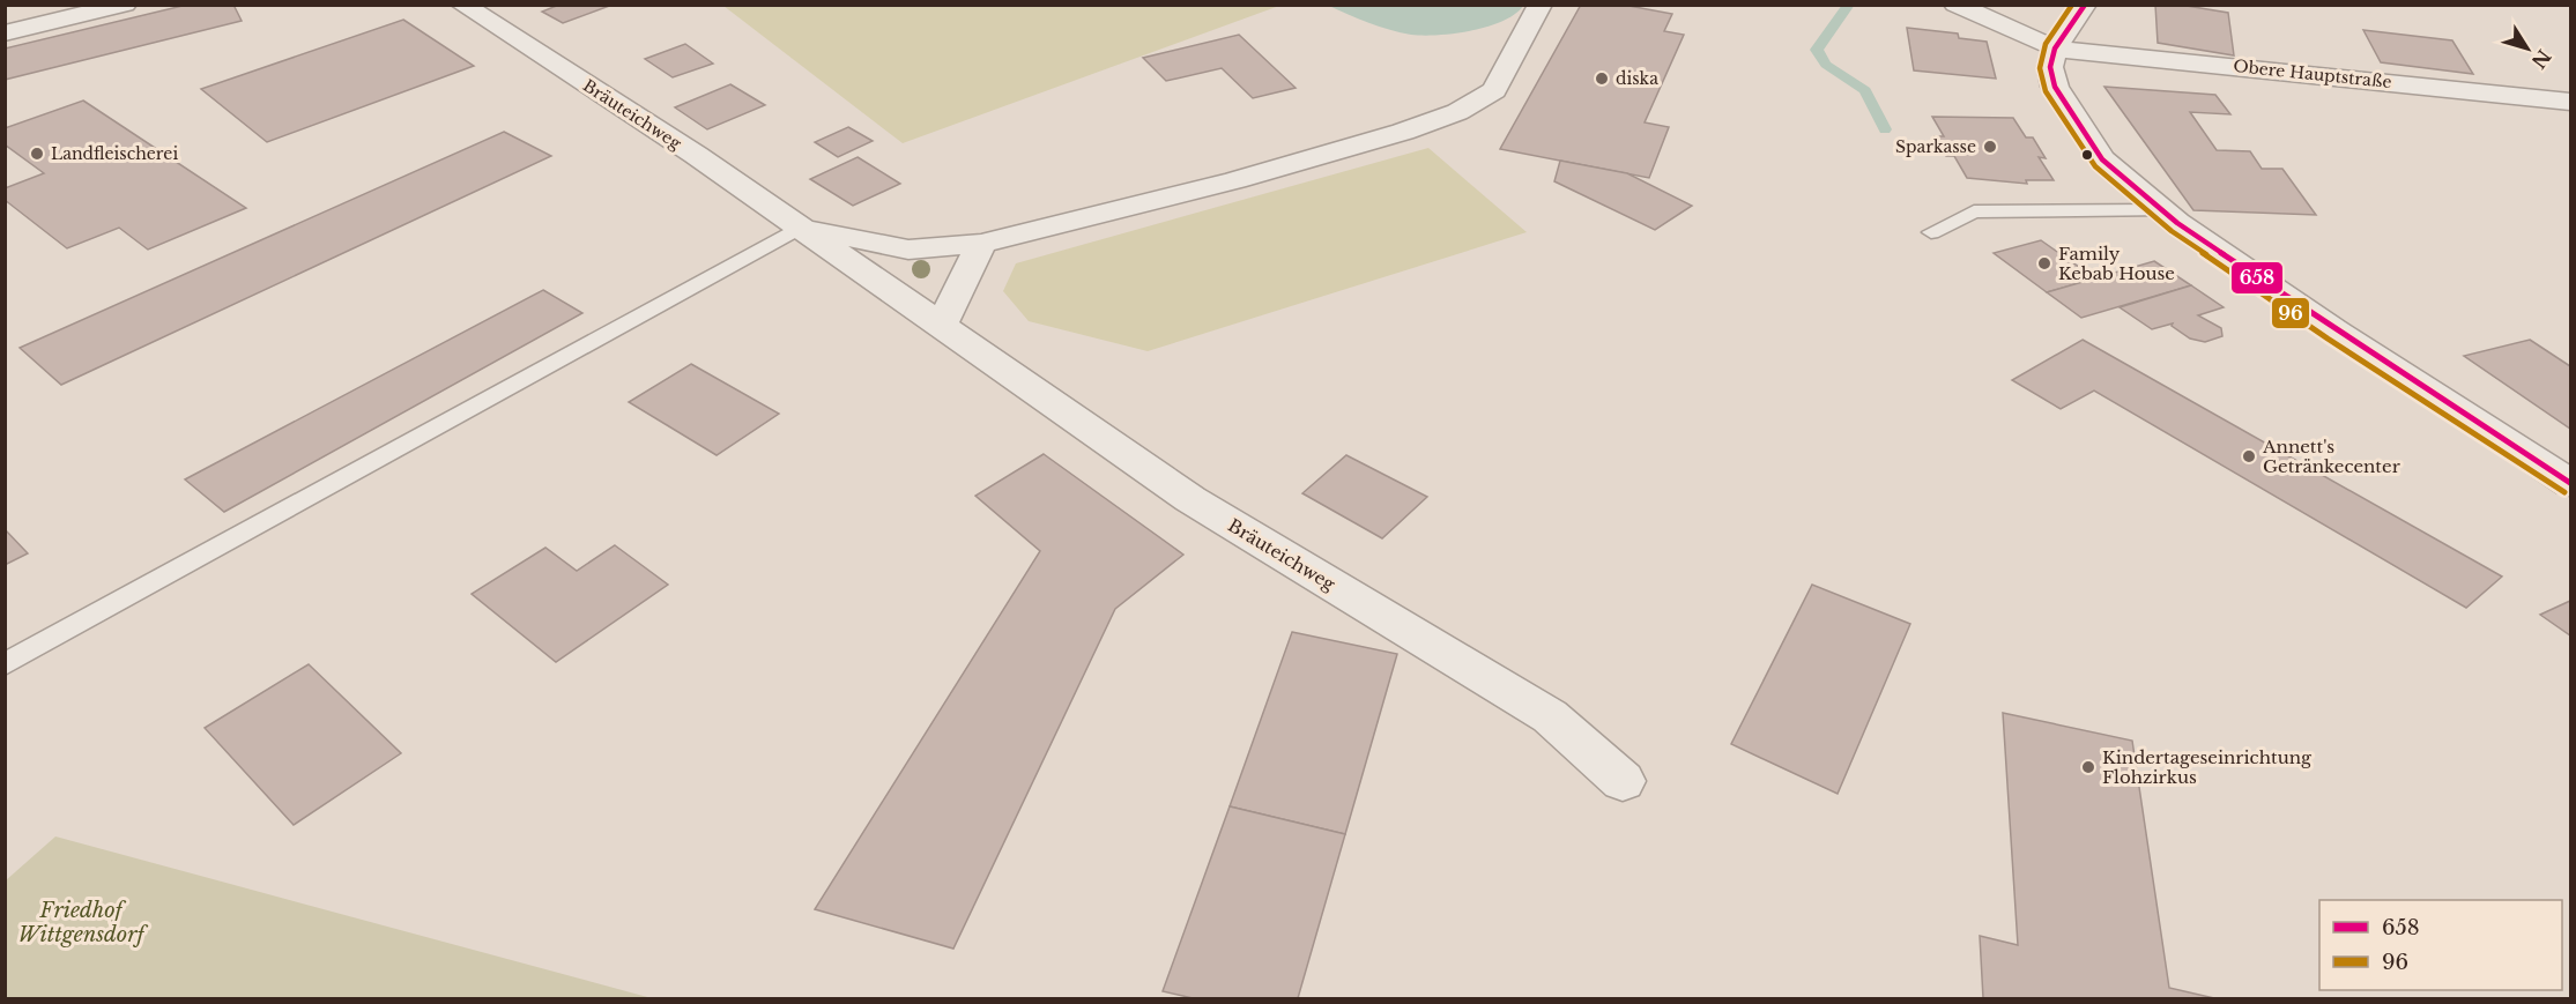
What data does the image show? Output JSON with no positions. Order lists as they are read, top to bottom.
{
  "streets": {
    "street": ["Obere Hauptstraße", "Bräuteichweg"]
  },
  "parks": ["Friedhof Wittgensdorf"],
  "places": [
    "diska",
    "Sparkasse",
    "Landfleischerei",
    "Family Kebab House",
    "Annett's Getränkecenter",
    "Kindertageseinrichtung Flohzirkus"
  ],
  "lines": ["transit line 658", "transit line 96"],
  "legend": ["658", "96"],
  "north": "bottom right"
}
